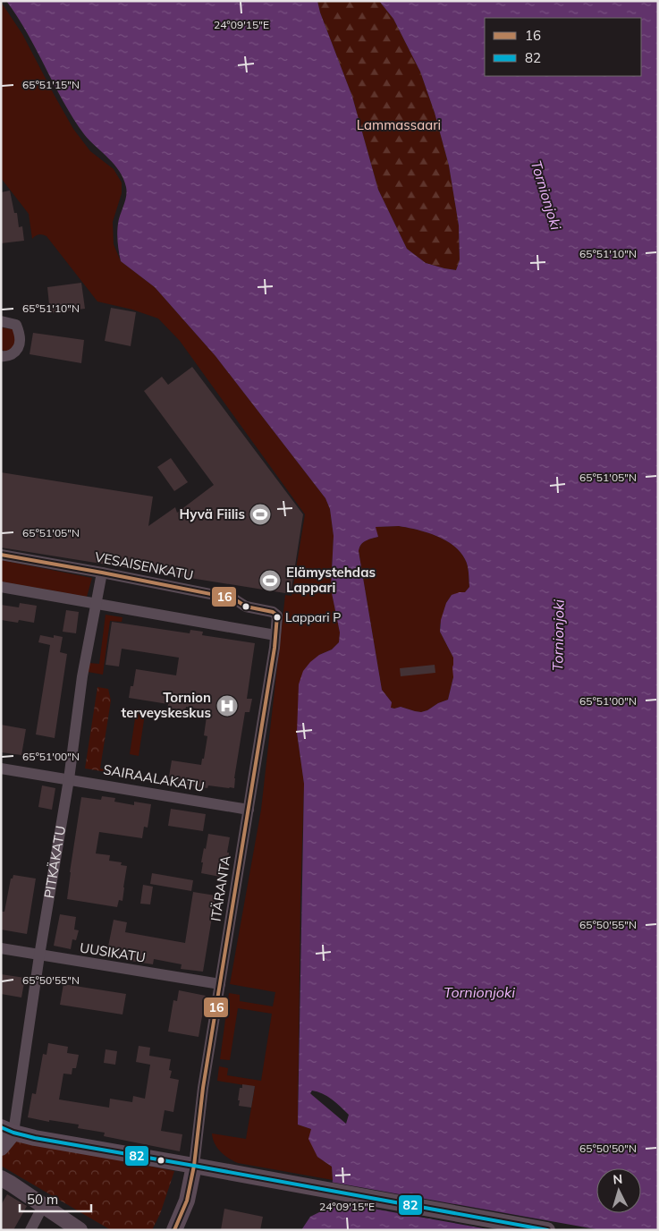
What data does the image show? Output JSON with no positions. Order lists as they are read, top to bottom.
{
  "streets": {
    "street": [
      "VESAISENKATU",
      "SAIRAALAKATU",
      "PITKÄKATU",
      "ITÄRANTA",
      "UUSIKATU"
    ]
  },
  "crossings": [
    ["VESAISENKATU", "PITKÄKATU"],
    ["VESAISENKATU", "ITÄRANTA"],
    ["SAIRAALAKATU", "PITKÄKATU"],
    ["SAIRAALAKATU", "ITÄRANTA"],
    ["PITKÄKATU", "UUSIKATU"],
    ["ITÄRANTA", "UUSIKATU"]
  ],
  "water": ["Tornionjoki"],
  "parks": ["Lammassaari"],
  "places": {
    "sports": ["Hyvä Fiilis", "Elämystehdas Lappari"],
    "other": ["Lappari P"],
    "hospital": ["Tornion terveyskeskus"]
  },
  "lines": ["transit line 16", "transit line 82"],
  "legend": ["16", "82"],
  "scale_bar": "50 m",
  "north": "top",
  "coordinates": [
    "24°09'15\"E",
    "65°51'15\"N",
    "65°51'10\"N",
    "65°51'05\"N",
    "65°51'00\"N",
    "65°50'55\"N",
    "65°50'50\"N"
  ]
}
